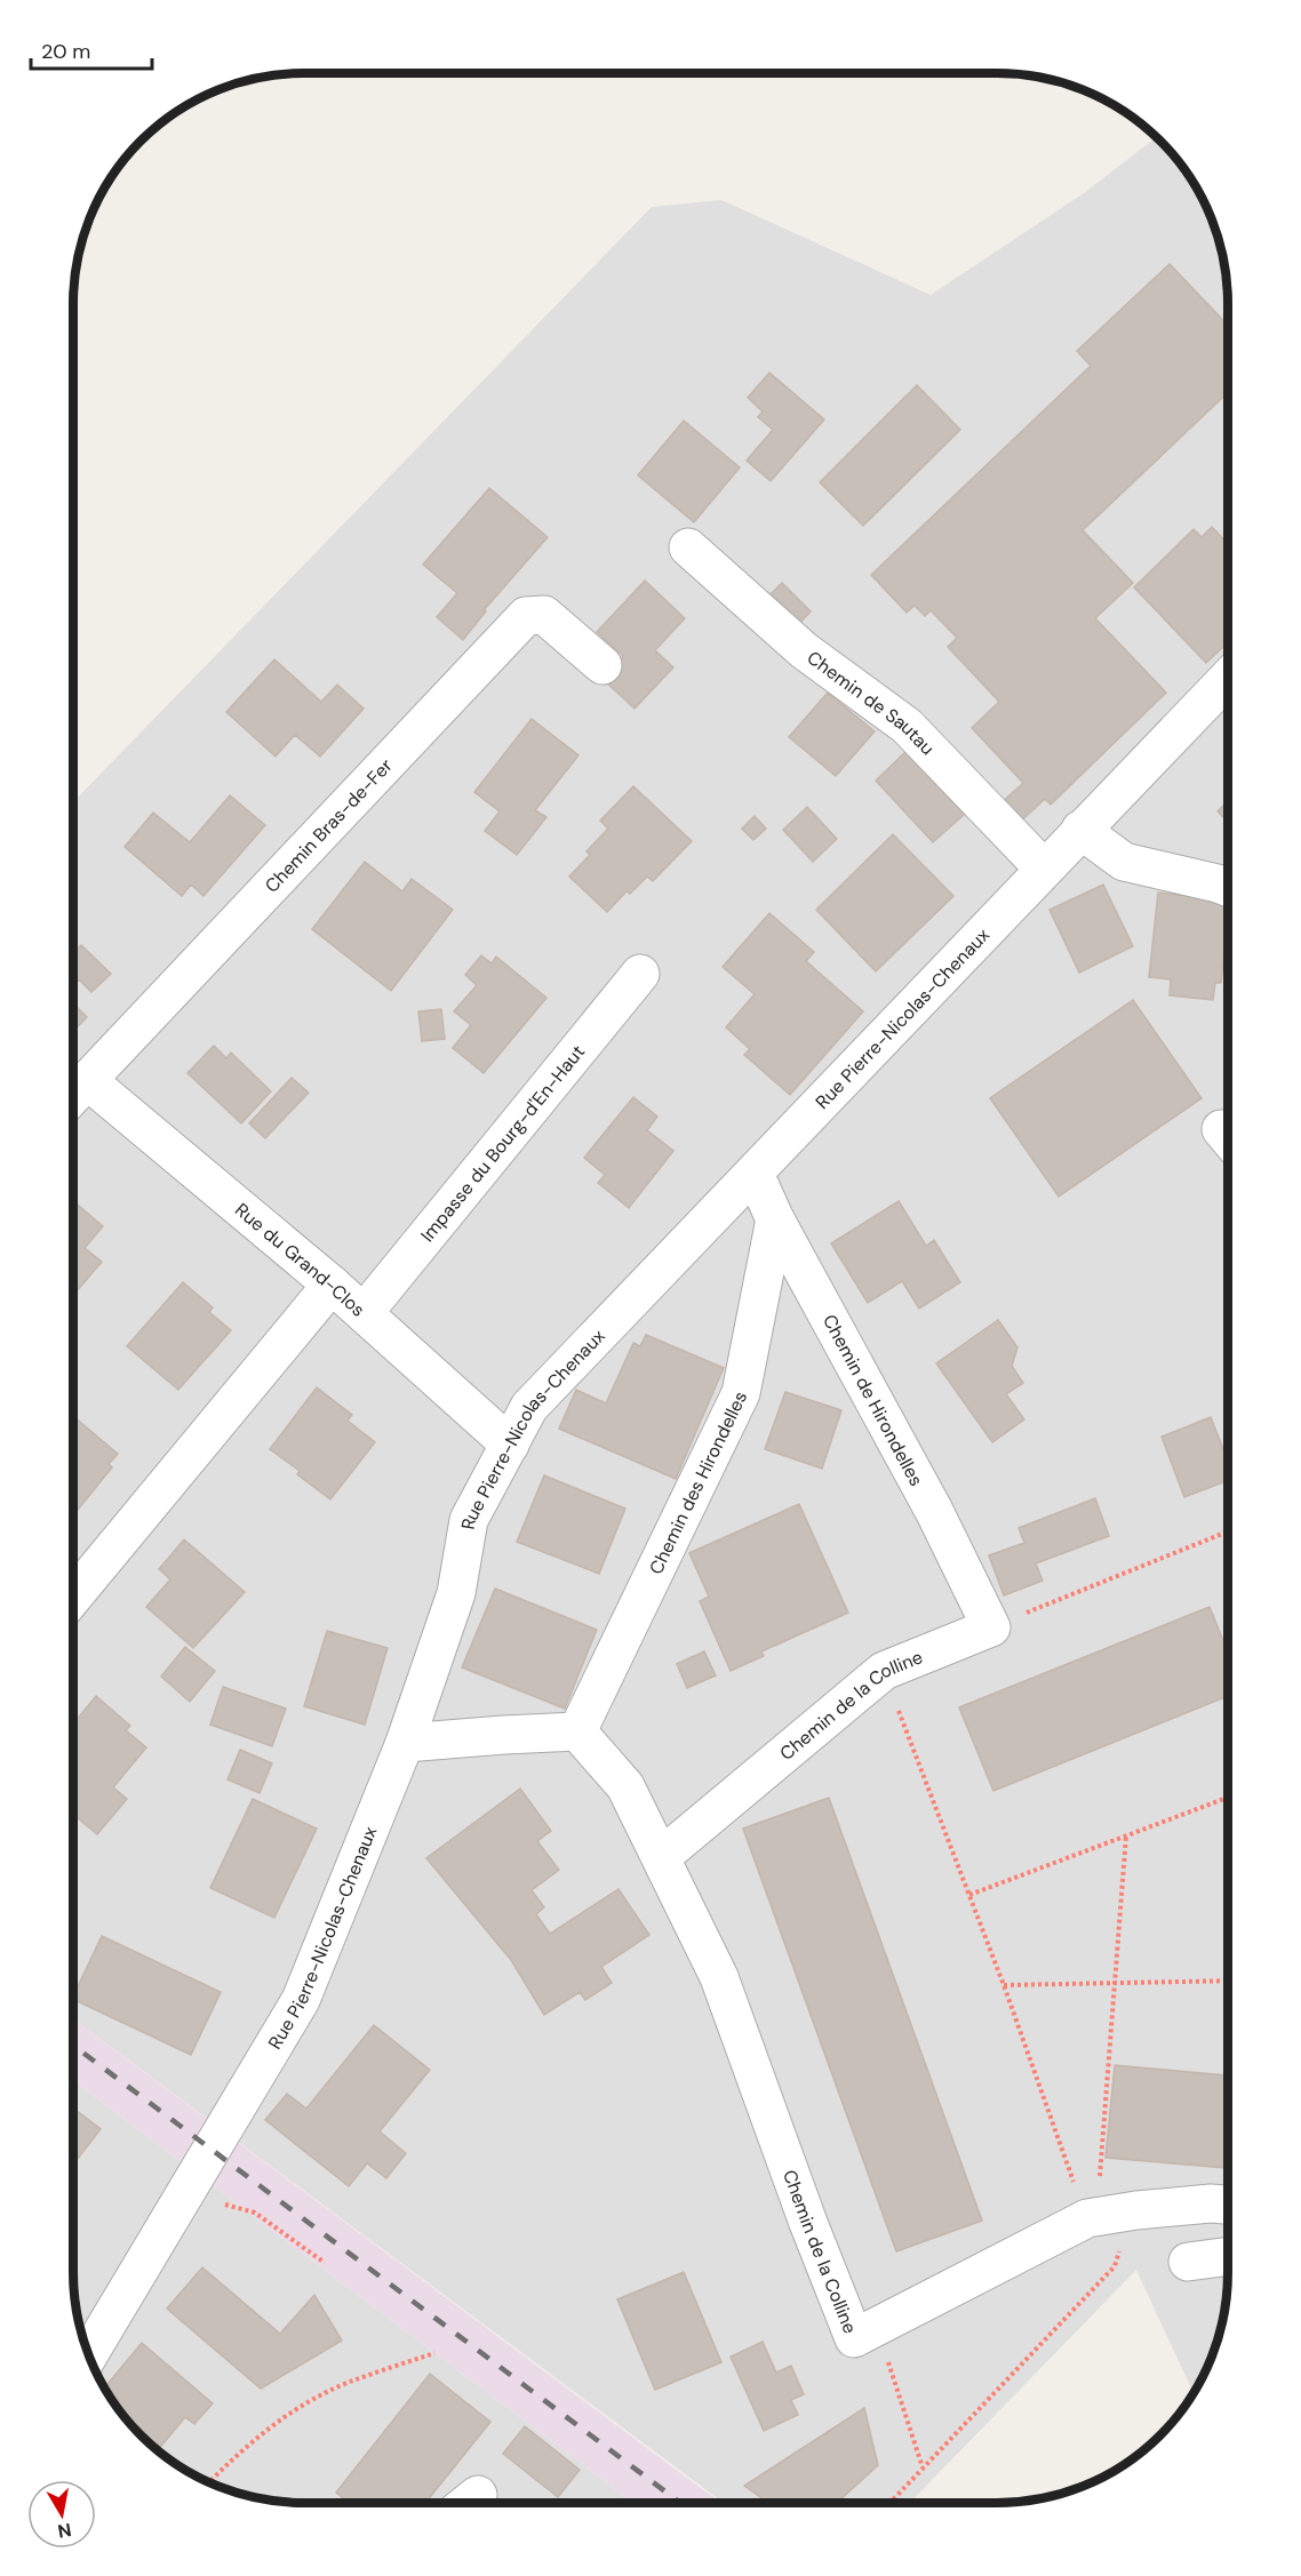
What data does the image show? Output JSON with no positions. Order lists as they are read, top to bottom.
{
  "streets": {
    "street": [
      "Chemin de Sautau",
      "Chemin Bras-de-Fer",
      "Rue Pierre-Nicolas-Chenaux",
      "Impasse du Bourg-d'En-Haut",
      "Rue du Grand-Clos",
      "Chemin de Hirondelles",
      "Chemin des Hirondelles",
      "Chemin de la Colline"
    ]
  },
  "crossings": [
    ["Chemin de Sautau", "Rue Pierre-Nicolas-Chenaux"],
    ["Chemin Bras-de-Fer", "Rue du Grand-Clos"],
    ["Rue Pierre-Nicolas-Chenaux", "Rue du Grand-Clos"],
    ["Rue Pierre-Nicolas-Chenaux", "Chemin de Hirondelles"],
    ["Impasse du Bourg-d'En-Haut", "Rue du Grand-Clos"],
    ["Chemin de Hirondelles", "Chemin des Hirondelles"],
    ["Chemin de Hirondelles", "Chemin de la Colline"],
    ["Chemin des Hirondelles", "Chemin de la Colline"]
  ],
  "scale_bar": "20 m",
  "north": "bottom"
}
